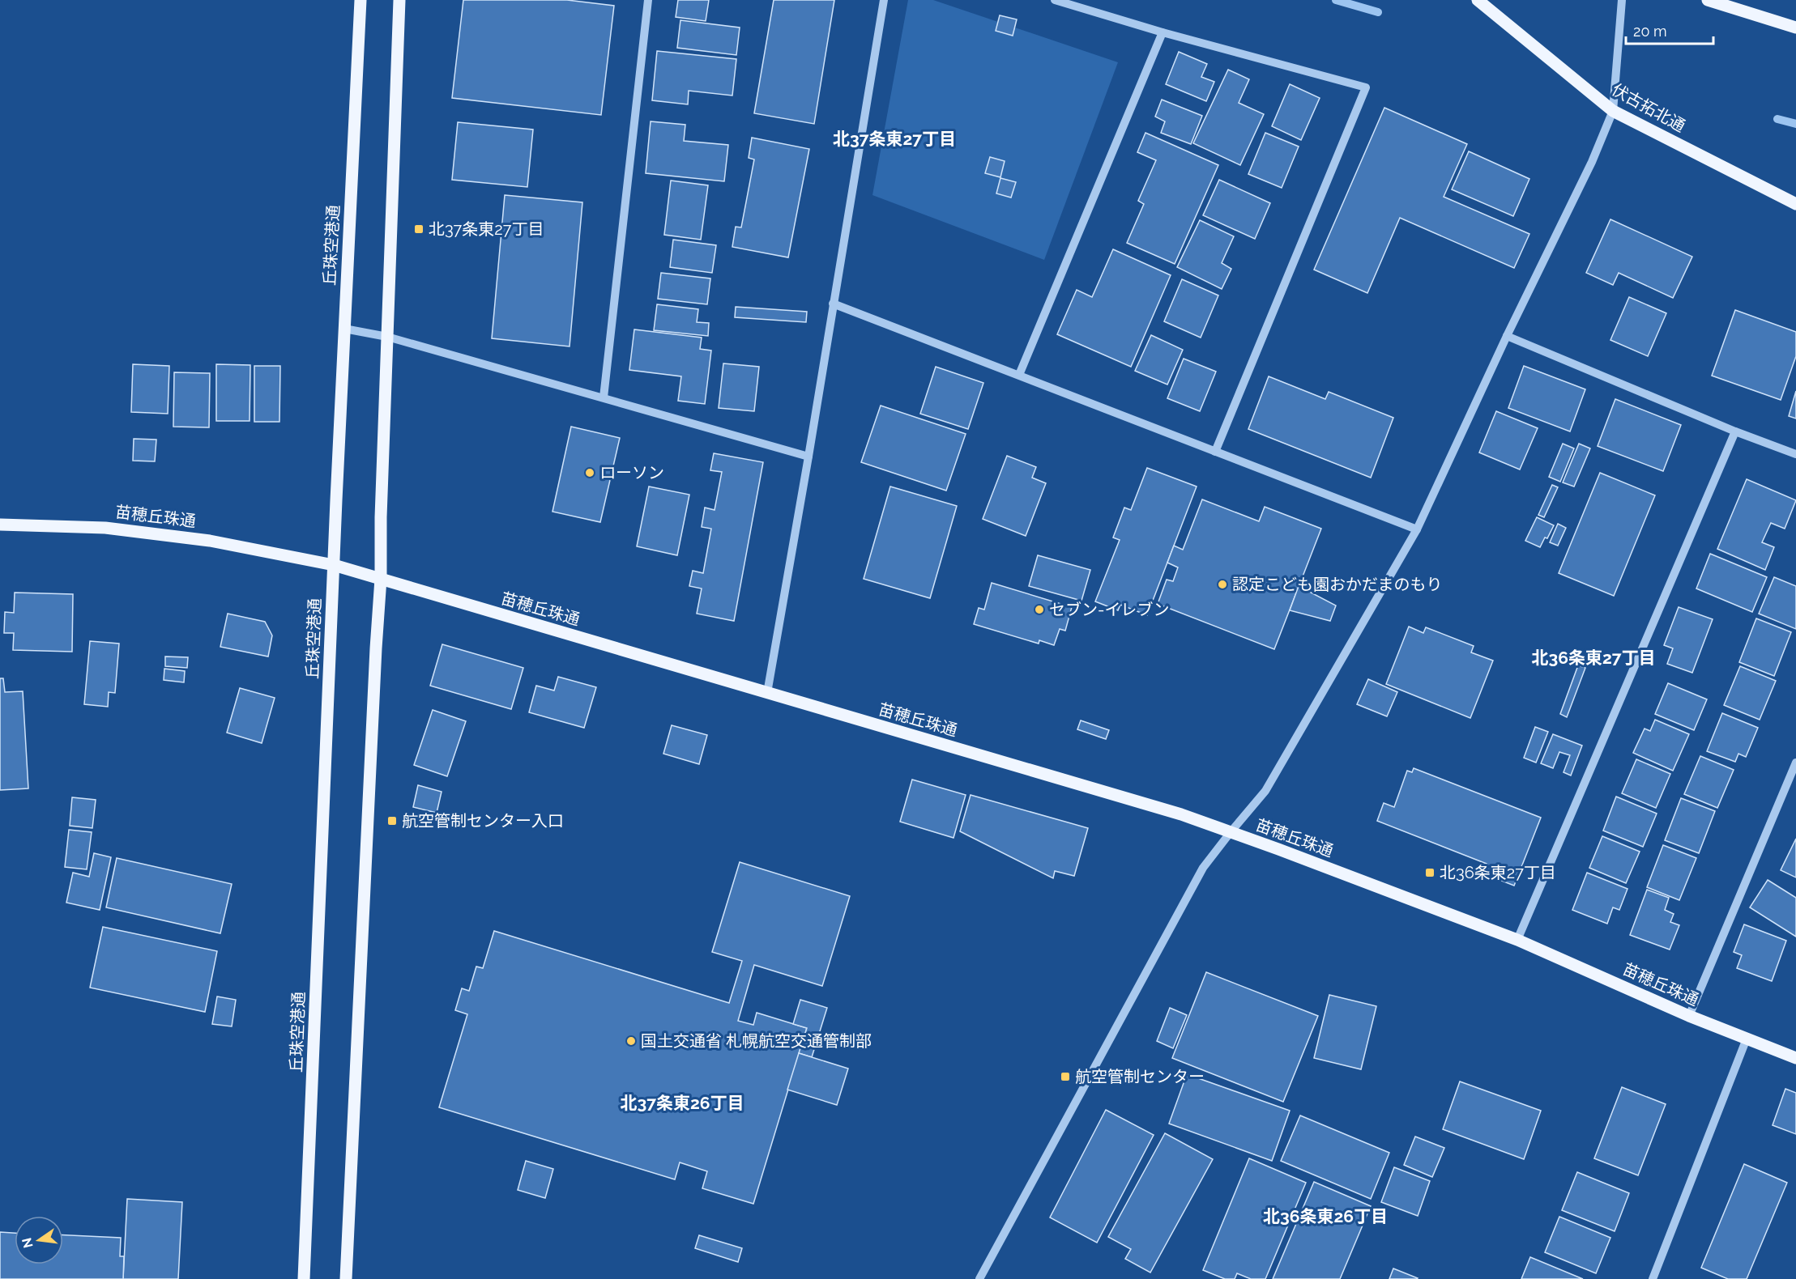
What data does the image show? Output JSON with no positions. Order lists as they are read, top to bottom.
{
  "streets": {
    "main road": ["伏古拓北通", "丘珠空港通", "苗穂丘珠通"]
  },
  "crossings": [
    ["丘珠空港通", "苗穂丘珠通"]
  ],
  "districts": [
    "北37条東27丁目",
    "北36条東27丁目",
    "北37条東26丁目",
    "北36条東26丁目"
  ],
  "places": {
    "transit": [
      "北37条東27丁目",
      "航空管制センター入口",
      "北36条東27丁目",
      "航空管制センター"
    ],
    "other": [
      "ローソン",
      "認定こども園おかだまのもり",
      "セブン-イレブン",
      "国土交通省 札幌航空交通管制部"
    ]
  },
  "scale_bar": "20 m",
  "north": "left"
}
